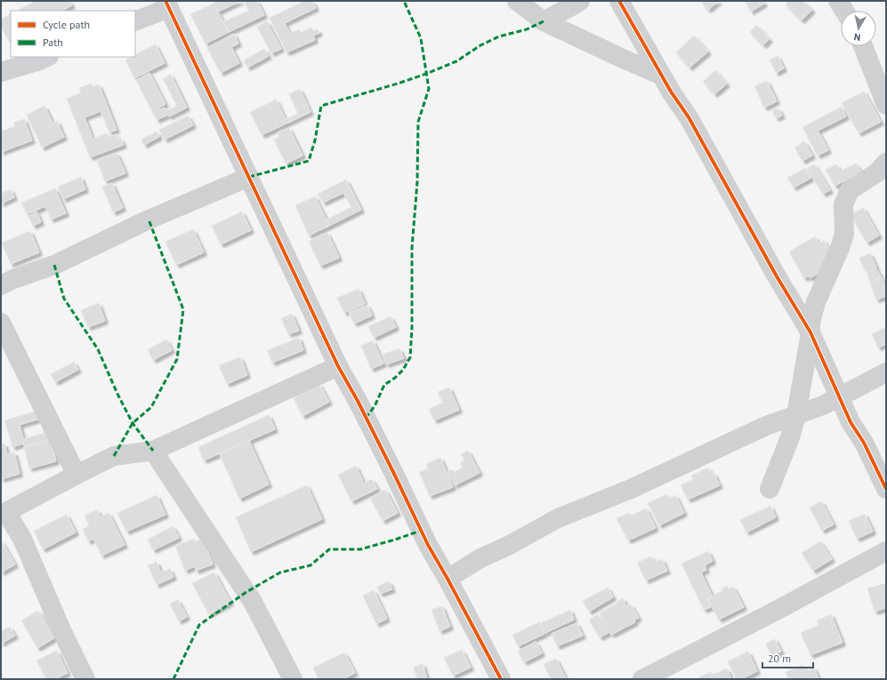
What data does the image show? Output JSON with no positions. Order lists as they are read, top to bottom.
{
  "legend": ["Cycle path", "Path"],
  "scale_bar": "20 m",
  "north": "bottom"
}
